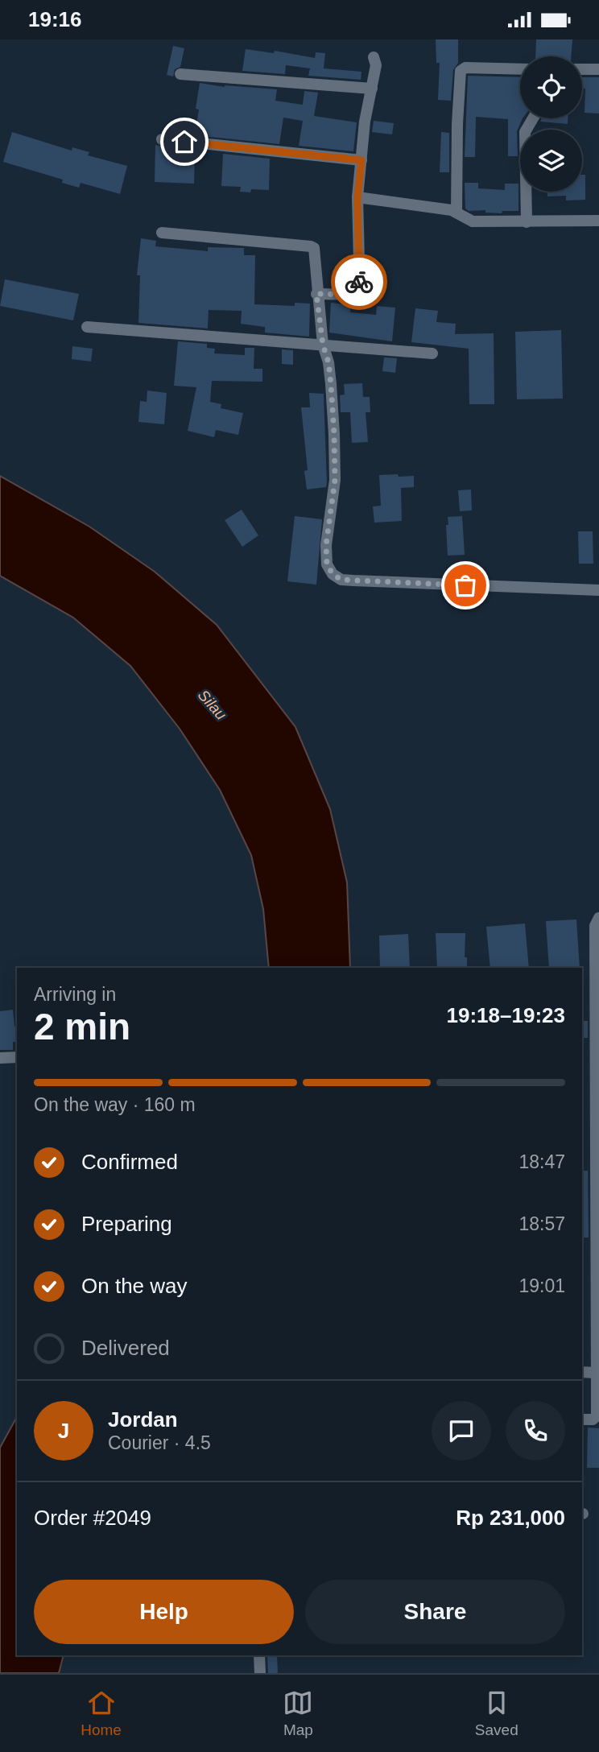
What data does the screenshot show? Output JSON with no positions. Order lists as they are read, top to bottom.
{
  "water": ["Silau"],
  "page": {
    "status": "19:16",
    "heading": ["2 min", "Arriving in", "19:18–19:23"],
    "panel": [
      "Jordan",
      "Courier · 4.5",
      "Order #2049",
      "Rp 231,000"
    ],
    "bar": "On the way · 160 m",
    "list": [
      ["Confirmed", "18:47"],
      ["Preparing", "18:57"],
      ["On the way", "19:01"],
      "Delivered"
    ],
    "round": "J",
    "buttons": ["Help", "Share"],
    "tabs": ["Home", "Map", "Saved"]
  }
}
